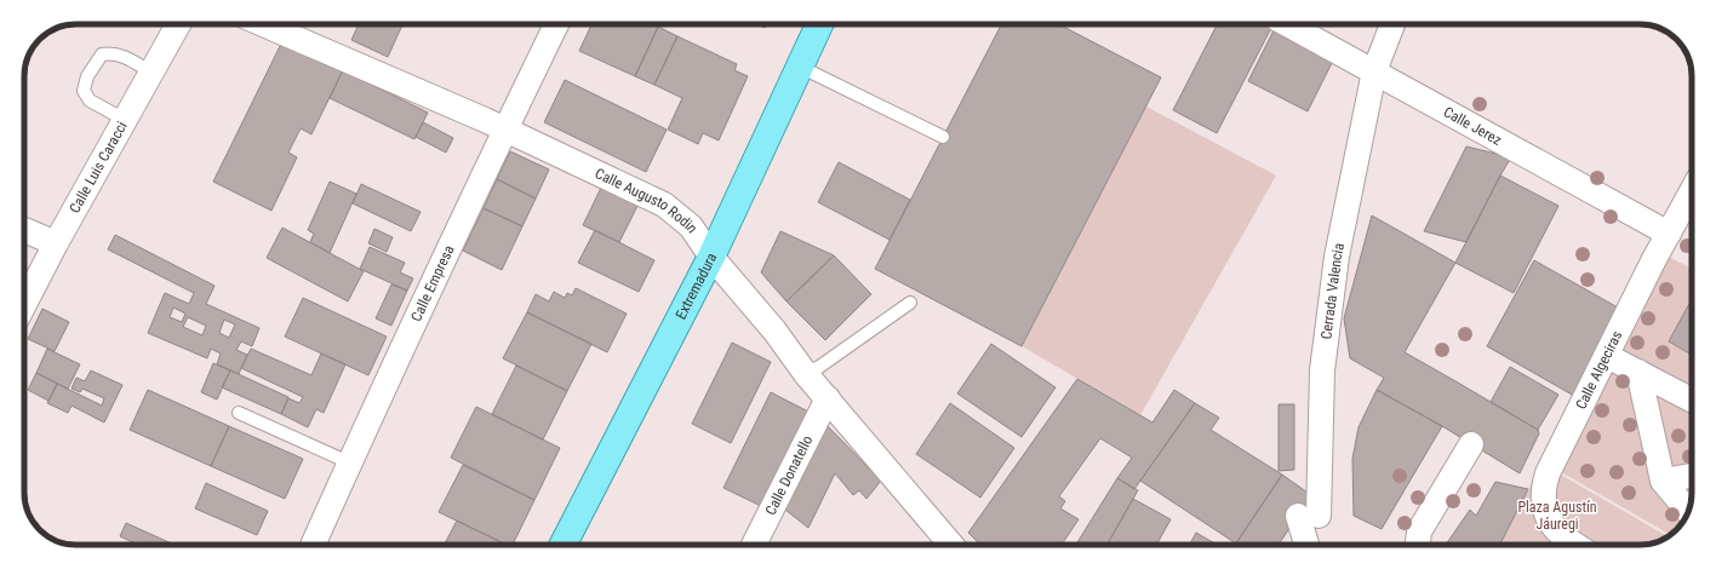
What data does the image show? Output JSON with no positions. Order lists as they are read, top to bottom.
{
  "streets": {
    "main road": ["Extremadura"],
    "street": [
      "Calle Jerez",
      "Calle Luis Caracci",
      "Calle Augusto Rodin",
      "Calle Empresa",
      "Cerrada Valencia",
      "Calle Algeciras",
      "Calle Donatello"
    ]
  },
  "crossings": [
    ["Calle Jerez", "Cerrada Valencia"],
    ["Calle Jerez", "Calle Algeciras"],
    ["Calle Augusto Rodin", "Calle Empresa"],
    ["Calle Augusto Rodin", "Extremadura"],
    ["Calle Augusto Rodin", "Calle Donatello"]
  ],
  "parks": ["Plaza Agustín Jáuregi"]
}
